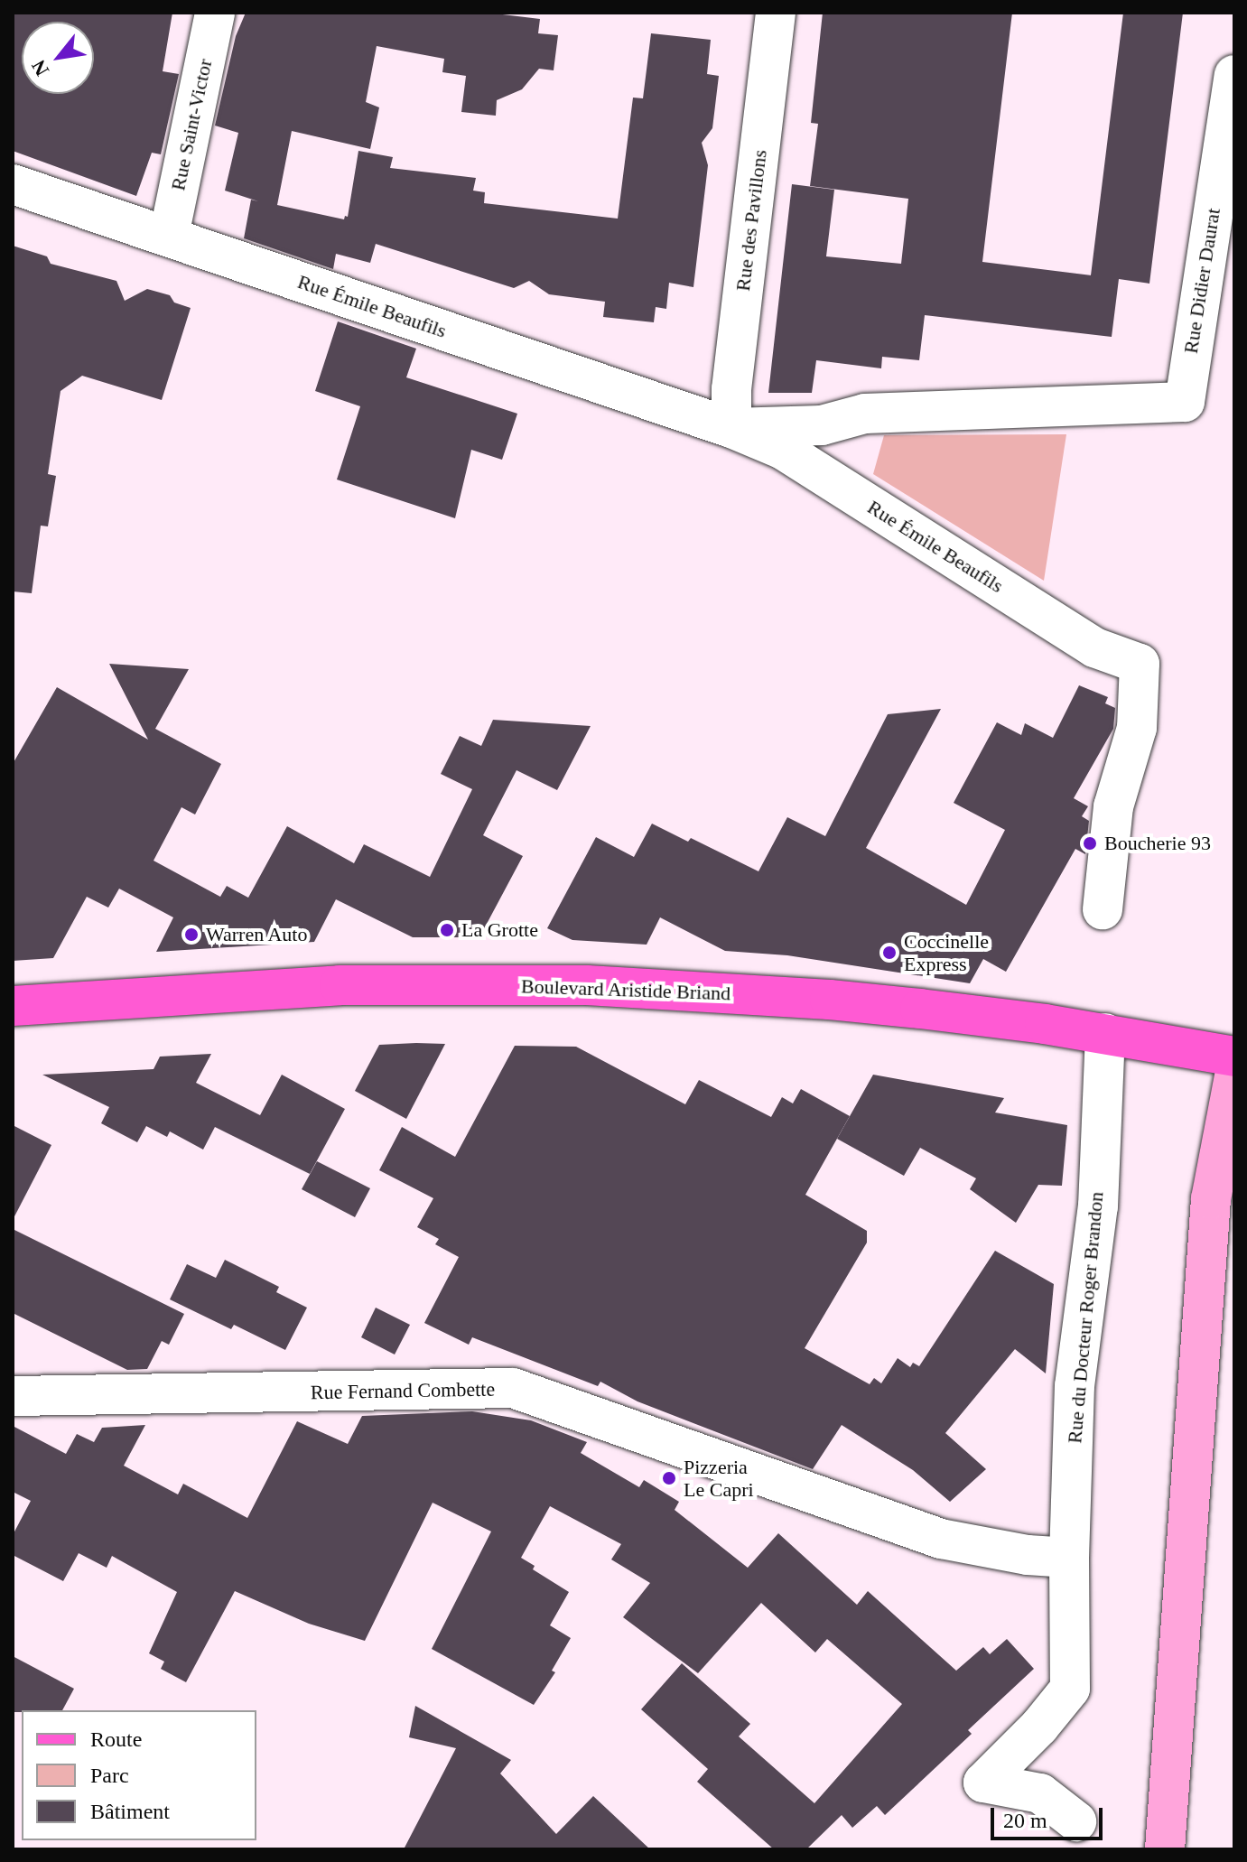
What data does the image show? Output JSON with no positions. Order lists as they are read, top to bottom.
{
  "streets": {
    "main road": ["Boulevard Aristide Briand"],
    "street": [
      "Rue Saint-Victor",
      "Rue des Pavillons",
      "Rue Didier Daurat",
      "Rue Émile Beaufils",
      "Rue du Docteur Roger Brandon",
      "Rue Fernand Combette"
    ]
  },
  "crossings": [
    ["Rue Saint-Victor", "Rue Émile Beaufils"],
    ["Rue des Pavillons", "Rue Émile Beaufils"],
    ["Rue Didier Daurat", "Rue Émile Beaufils"],
    ["Boulevard Aristide Briand", "Rue du Docteur Roger Brandon"],
    ["Rue du Docteur Roger Brandon", "Rue Fernand Combette"]
  ],
  "places": [
    "Boucherie 93",
    "La Grotte",
    "Warren Auto",
    "Coccinelle Express",
    "Pizzeria Le Capri"
  ],
  "legend": ["Route", "Parc", "Bâtiment"],
  "scale_bar": "20 m",
  "north": "bottom left"
}
